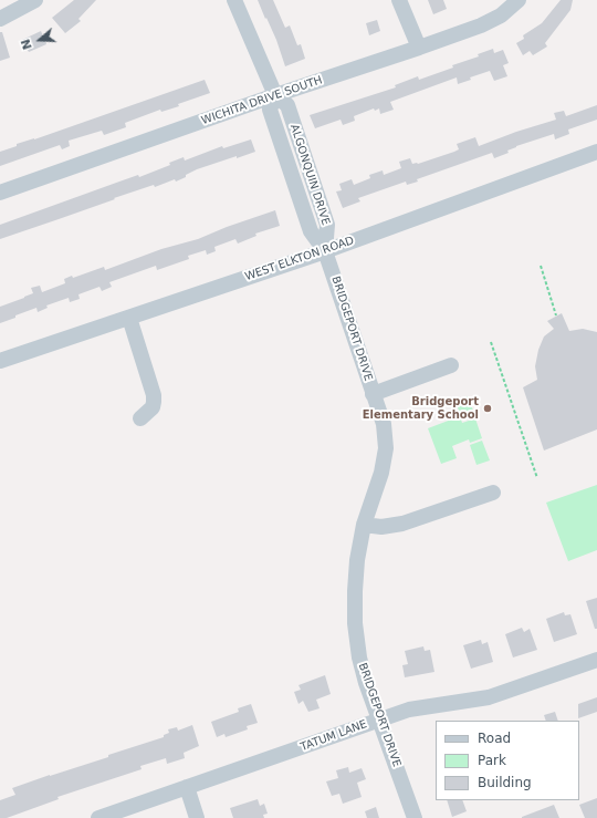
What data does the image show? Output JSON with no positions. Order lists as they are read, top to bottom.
{
  "streets": {
    "street": [
      "WICHITA DRIVE SOUTH",
      "ALGONQUIN DRIVE",
      "WEST ELKTON ROAD",
      "BRIDGEPORT DRIVE",
      "TATUM LANE"
    ]
  },
  "crossings": [
    ["WICHITA DRIVE SOUTH", "ALGONQUIN DRIVE"],
    ["ALGONQUIN DRIVE", "WEST ELKTON ROAD"],
    ["ALGONQUIN DRIVE", "BRIDGEPORT DRIVE"],
    ["WEST ELKTON ROAD", "BRIDGEPORT DRIVE"],
    ["BRIDGEPORT DRIVE", "TATUM LANE"]
  ],
  "places": ["Bridgeport Elementary School"],
  "legend": ["Road", "Park", "Building"],
  "north": "left"
}
